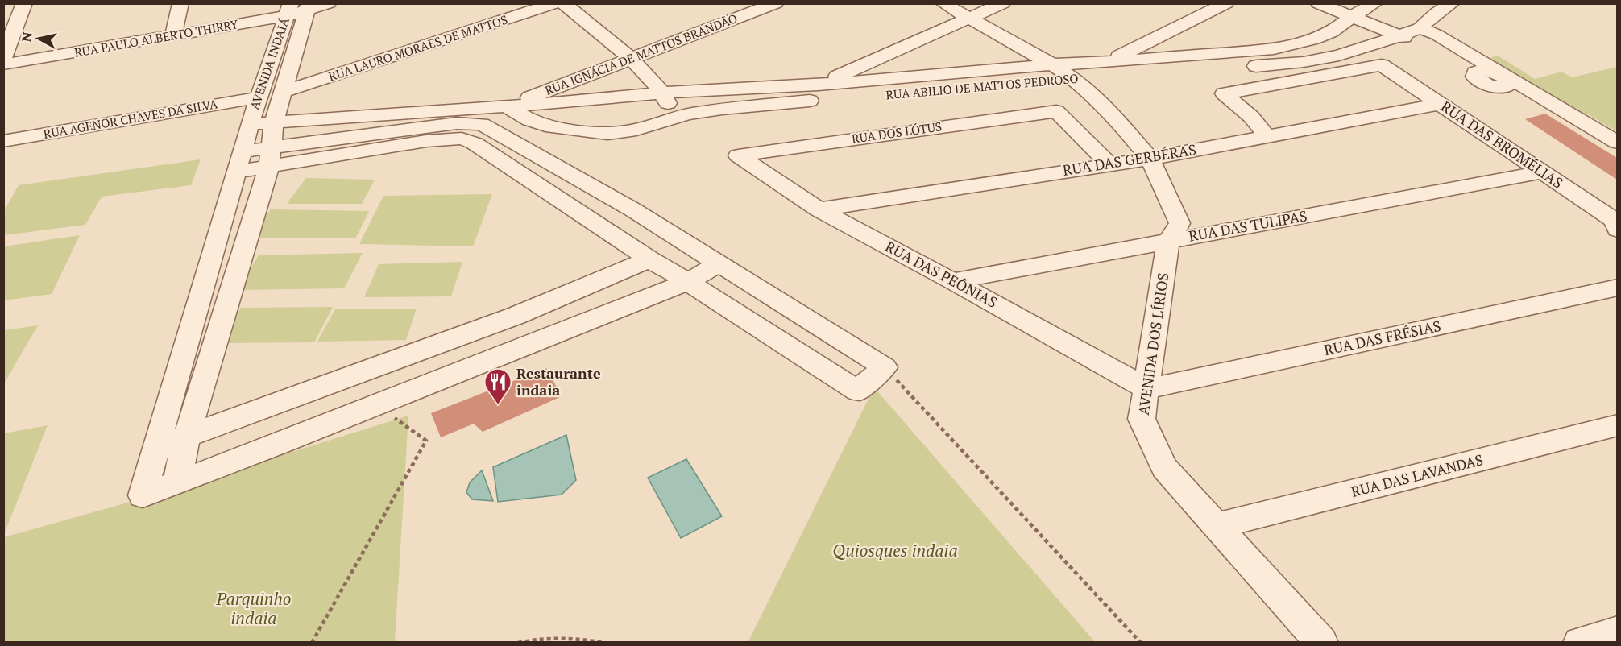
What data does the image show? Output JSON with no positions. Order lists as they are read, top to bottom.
{
  "streets": {
    "street": [
      "RUA PAULO ALBERTO THIRRY",
      "RUA LAURO MORAES DE MATTOS",
      "RUA IGNÁCIA DE MATTOS BRANDÃO",
      "AVENIDA INDAIÁ",
      "RUA ABILIO DE MATTOS PEDROSO",
      "RUA AGENOR CHAVES DA SILVA",
      "RUA DOS LÓTUS",
      "RUA DAS BROMÉLIAS",
      "RUA DAS GERBÉRAS",
      "RUA DAS TULIPAS",
      "RUA DAS PEÔNIAS",
      "RUA DAS FRÉSIAS",
      "AVENIDA DOS LÍRIOS",
      "RUA DAS LAVANDAS"
    ]
  },
  "crossings": [
    ["RUA PAULO ALBERTO THIRRY", "AVENIDA INDAIÁ"],
    ["RUA LAURO MORAES DE MATTOS", "AVENIDA INDAIÁ"],
    ["RUA IGNÁCIA DE MATTOS BRANDÃO", "RUA ABILIO DE MATTOS PEDROSO"],
    ["AVENIDA INDAIÁ", "RUA ABILIO DE MATTOS PEDROSO"],
    ["AVENIDA INDAIÁ", "RUA AGENOR CHAVES DA SILVA"],
    ["RUA ABILIO DE MATTOS PEDROSO", "AVENIDA DOS LÍRIOS"],
    ["RUA DOS LÓTUS", "RUA DAS GERBÉRAS"],
    ["RUA DOS LÓTUS", "RUA DAS PEÔNIAS"],
    ["RUA DAS BROMÉLIAS", "RUA DAS GERBÉRAS"],
    ["RUA DAS BROMÉLIAS", "RUA DAS TULIPAS"],
    ["RUA DAS GERBÉRAS", "RUA DAS PEÔNIAS"],
    ["RUA DAS GERBÉRAS", "AVENIDA DOS LÍRIOS"],
    ["RUA DAS TULIPAS", "RUA DAS PEÔNIAS"],
    ["RUA DAS TULIPAS", "AVENIDA DOS LÍRIOS"],
    ["RUA DAS PEÔNIAS", "RUA DAS FRÉSIAS"],
    ["RUA DAS PEÔNIAS", "AVENIDA DOS LÍRIOS"],
    ["RUA DAS FRÉSIAS", "AVENIDA DOS LÍRIOS"],
    ["AVENIDA DOS LÍRIOS", "RUA DAS LAVANDAS"]
  ],
  "parks": ["Quiosques indaia", "Parquinho indaia"],
  "places": {
    "restaurant": ["Restaurante indaia"]
  },
  "north": "left"
}
